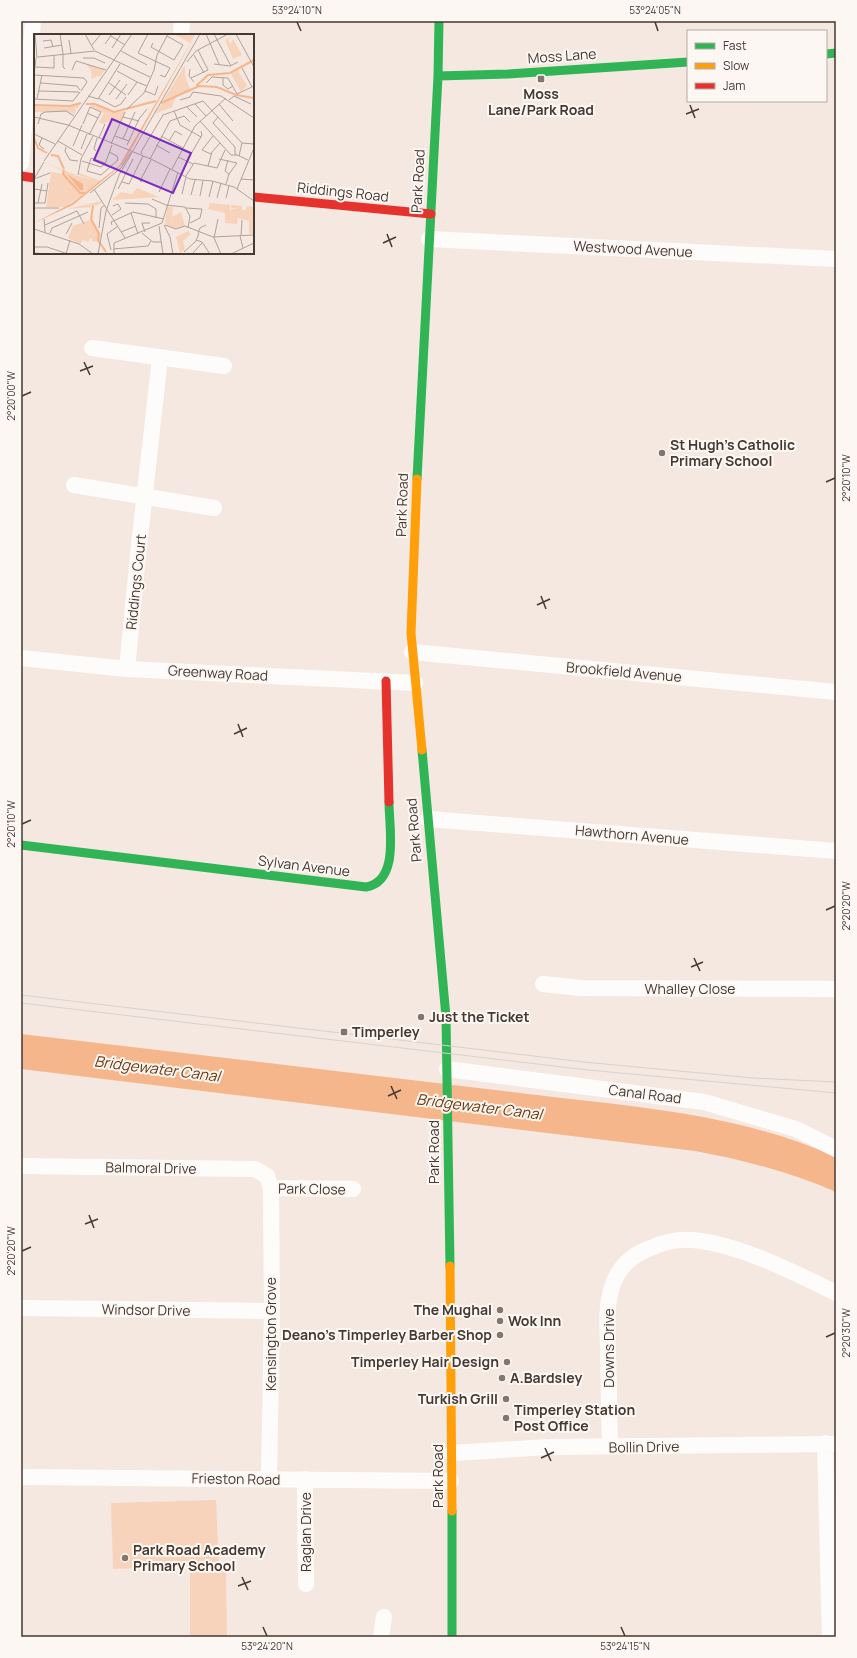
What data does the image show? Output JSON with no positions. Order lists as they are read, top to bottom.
{
  "streets": {
    "main road": [
      "Moss Lane",
      "Park Road",
      "Riddings Road",
      "Sylvan Avenue"
    ],
    "street": [
      "Westwood Avenue",
      "Riddings Court",
      "Brookfield Avenue",
      "Greenway Road",
      "Hawthorn Avenue",
      "Whalley Close",
      "Canal Road",
      "Balmoral Drive",
      "Park Close",
      "Windsor Drive",
      "Kensington Grove",
      "Downs Drive",
      "Bollin Drive",
      "Frieston Road",
      "Raglan Drive"
    ]
  },
  "crossings": [
    ["Moss Lane", "Park Road"],
    ["Park Road", "Riddings Road"],
    ["Park Road", "Westwood Avenue"],
    ["Park Road", "Brookfield Avenue"],
    ["Park Road", "Greenway Road"],
    ["Park Road", "Hawthorn Avenue"],
    ["Park Road", "Canal Road"],
    ["Park Road", "Bollin Drive"],
    ["Park Road", "Frieston Road"],
    ["Riddings Court", "Greenway Road"],
    ["Greenway Road", "Sylvan Avenue"],
    ["Balmoral Drive", "Park Close"],
    ["Balmoral Drive", "Kensington Grove"],
    ["Park Close", "Kensington Grove"],
    ["Windsor Drive", "Kensington Grove"],
    ["Kensington Grove", "Frieston Road"],
    ["Downs Drive", "Bollin Drive"],
    ["Frieston Road", "Raglan Drive"]
  ],
  "water": ["Bridgewater Canal"],
  "places": {
    "transit": ["Moss Lane/Park Road", "Timperley"],
    "other": [
      "St Hugh's Catholic Primary School",
      "Just the Ticket",
      "The Mughal",
      "Wok Inn",
      "Deano's Timperley Barber Shop",
      "Timperley Hair Design",
      "A.Bardsley",
      "Turkish Grill",
      "Timperley Station Post Office",
      "Park Road Academy Primary School"
    ]
  },
  "legend": ["Fast", "Slow", "Jam"],
  "coordinates": [
    "53°24'10\"N",
    "53°24'05\"N",
    "2°20'00\"W",
    "2°20'10\"W",
    "2°20'20\"W",
    "2°20'30\"W",
    "53°24'20\"N",
    "53°24'15\"N"
  ]
}
